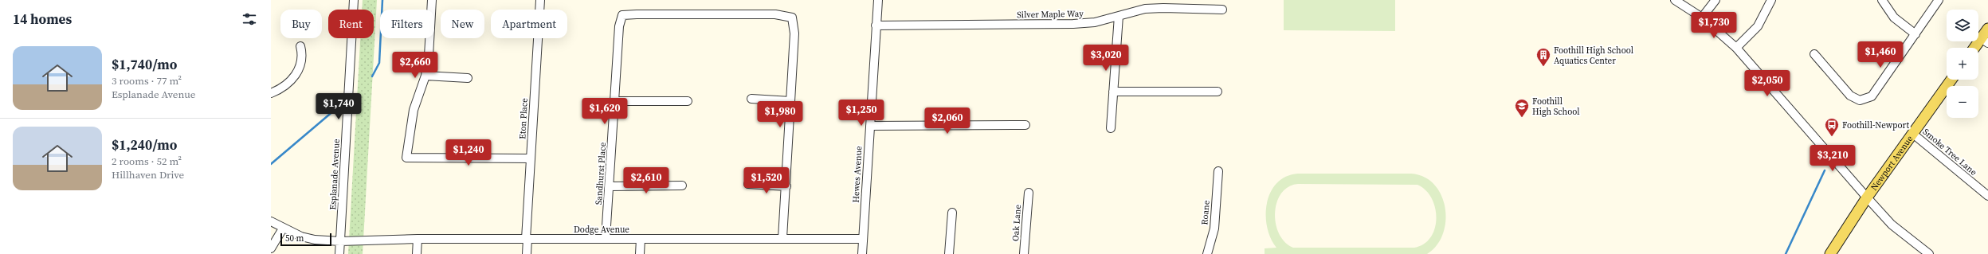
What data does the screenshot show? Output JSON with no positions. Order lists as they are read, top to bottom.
{
  "streets": {
    "main road": ["Newport Avenue"],
    "street": [
      "Silver Maple Way",
      "Eton Place",
      "Smoke Tree Lane",
      "Sandhurst Place",
      "Esplanade Avenue",
      "Hewes Avenue",
      "Roane",
      "Oak Lane",
      "Dodge Avenue"
    ]
  },
  "crossings": [
    ["Silver Maple Way", "Hewes Avenue"],
    ["Eton Place", "Dodge Avenue"],
    ["Smoke Tree Lane", "Newport Avenue"],
    ["Sandhurst Place", "Dodge Avenue"],
    ["Esplanade Avenue", "Dodge Avenue"],
    ["Hewes Avenue", "Dodge Avenue"]
  ],
  "places": {
    "building": ["Foothill High School Aquatics Center"],
    "school or university": ["Foothill High School"],
    "bus stop": ["Foothill-Newport"]
  },
  "scale_bar": "50 m",
  "page": {
    "heading": "14 homes",
    "map_buttons": ["+", "−"],
    "chip": [
      "Buy",
      "Rent",
      "Filters",
      "New",
      "Apartment"
    ],
    "price": [
      "$1,730",
      "$1,460",
      "$3,020",
      "$2,660",
      "$2,050",
      "$1,740",
      "$1,620",
      "$1,250",
      "$1,980",
      "$2,060",
      "$1,240",
      "$3,210",
      "$2,610",
      "$1,520"
    ],
    "list": [
      {
        "name": "$1,740/mo",
        "note": "3 rooms · 77 m² · Esplanade Avenue"
      },
      {
        "name": "$1,240/mo",
        "note": "2 rooms · 52 m² · Hillhaven Drive"
      }
    ],
    "scale": "50 m"
  }
}
